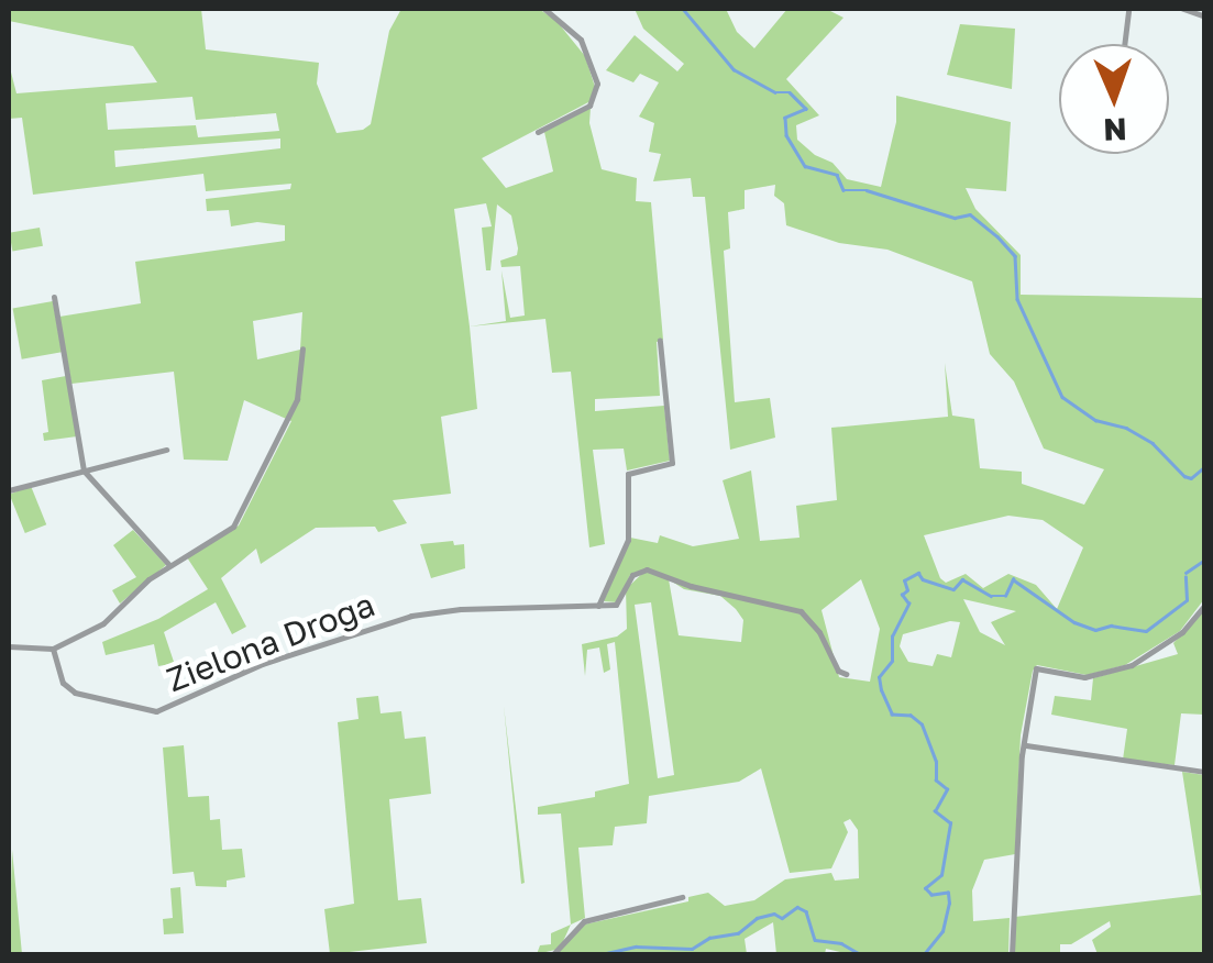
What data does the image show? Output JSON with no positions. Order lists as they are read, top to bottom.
{
  "streets": {
    "street": ["Zielona Droga"]
  },
  "north": "bottom"
}
